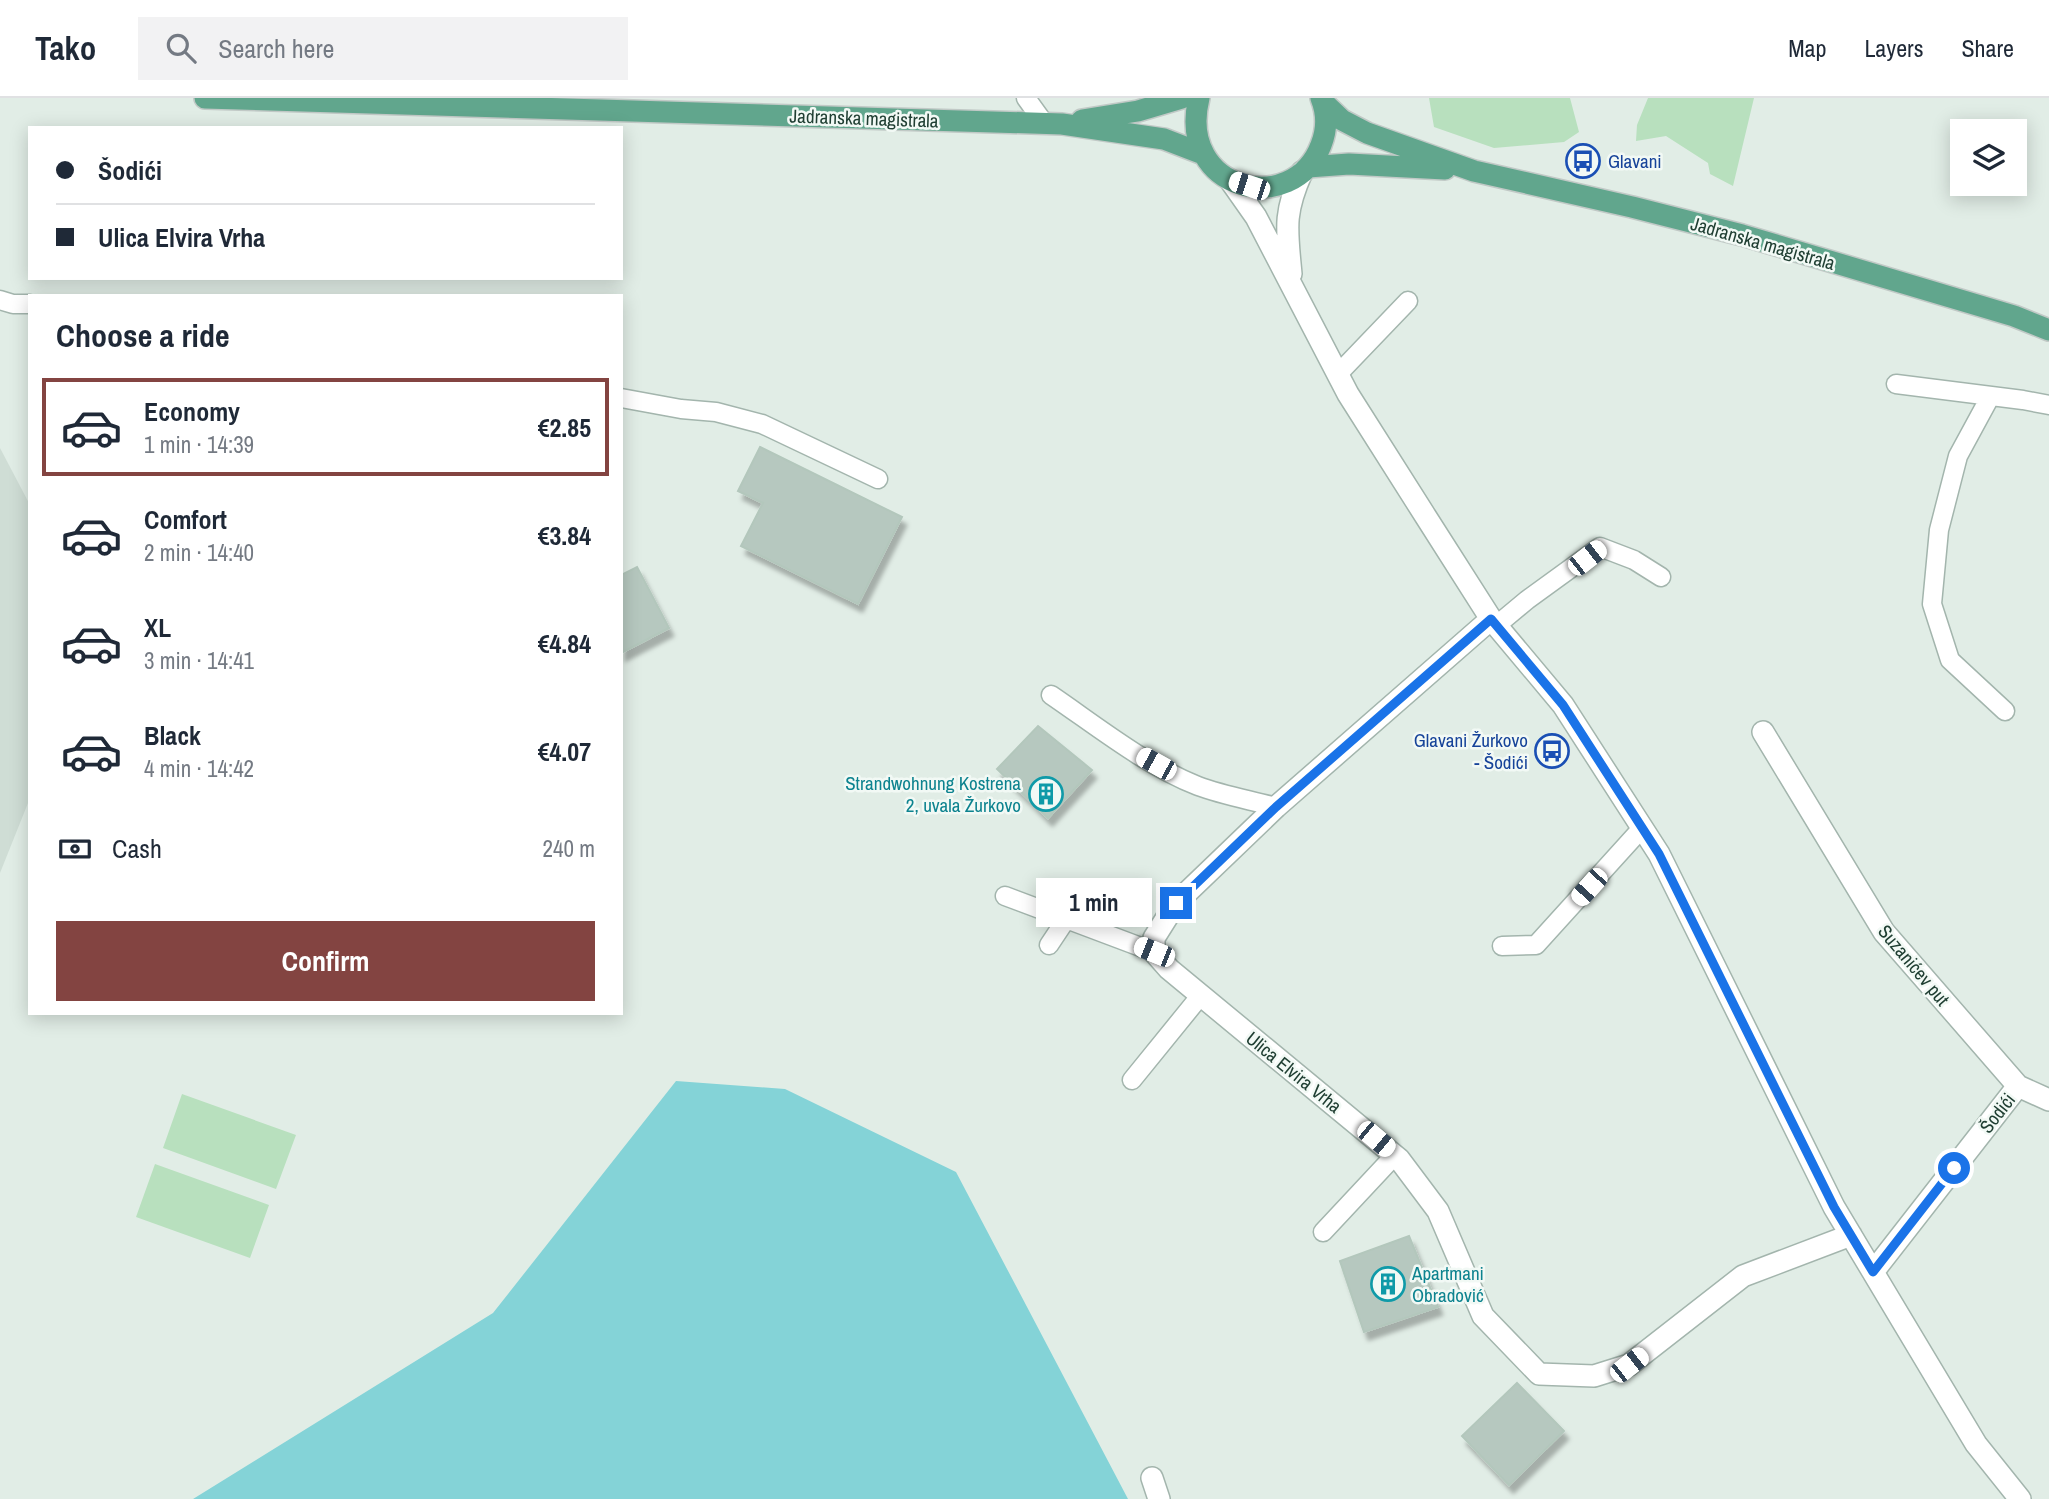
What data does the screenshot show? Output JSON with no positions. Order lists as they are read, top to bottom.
{
  "streets": {
    "main road": ["Jadranska magistrala"],
    "street": ["Suzanićev put", "Ulica Elvira Vrha", "Šodići"]
  },
  "crossings": [
    ["Suzanićev put", "Šodići"]
  ],
  "places": {
    "bus stop": ["Glavani", "Glavani Žurkovo - Šodići"],
    "building": ["Strandwohnung Kostrena 2, uvala Žurkovo", "Apartmani Obradović"]
  },
  "page": {
    "header": "Tako",
    "search": "Search here",
    "nav": ["Map", "Layers", "Share"],
    "banner": ["Šodići", "Ulica Elvira Vrha"],
    "heading": "Choose a ride",
    "list": [
      {
        "name": "Economy",
        "note": "1 min · 14:39",
        "value": "€2.85"
      },
      {
        "name": "Comfort",
        "note": "2 min · 14:40",
        "value": "€3.84"
      },
      {
        "name": "XL",
        "note": "3 min · 14:41",
        "value": "€4.84"
      },
      {
        "name": "Black",
        "note": "4 min · 14:42",
        "value": "€4.07"
      }
    ],
    "pay": ["Cash", "240 m"],
    "bubble": "1 min",
    "buttons": "Confirm"
  }
}
